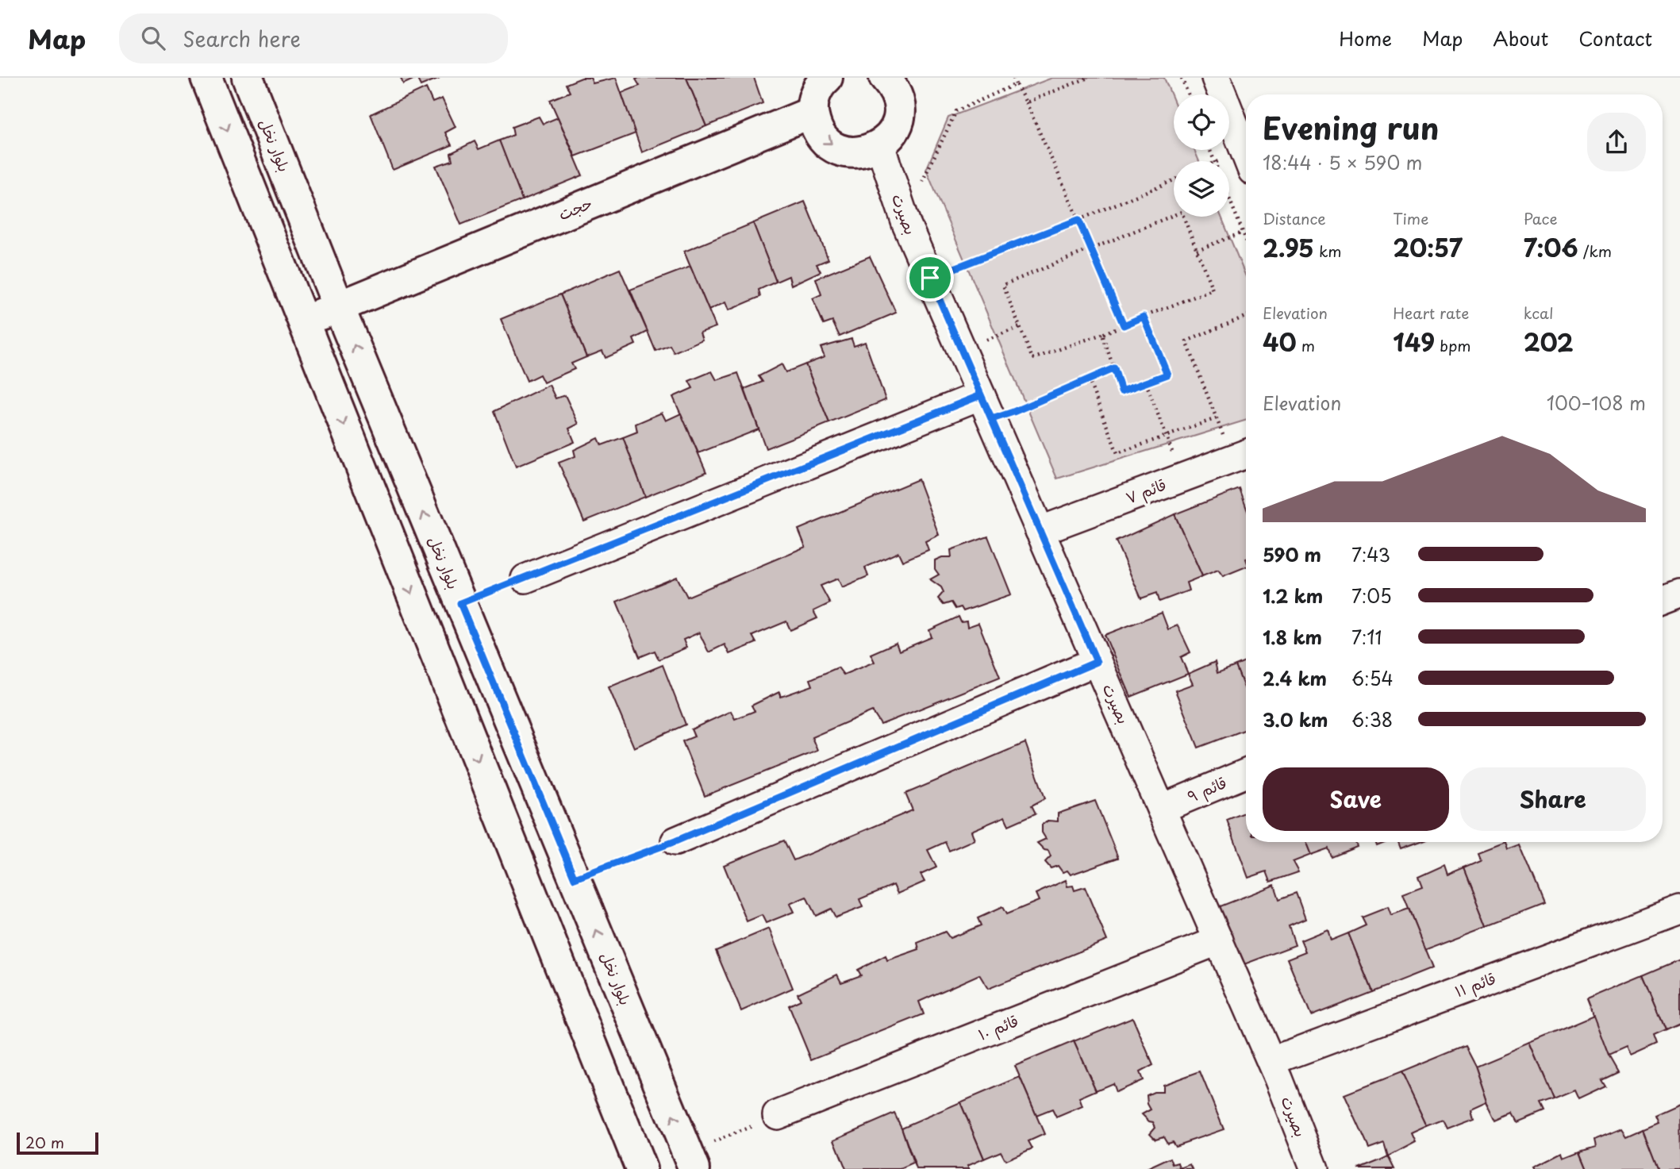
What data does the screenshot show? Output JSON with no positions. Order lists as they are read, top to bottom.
{
  "streets": {
    "street": [
      "بلوار نخل",
      "حجت",
      "بصیرت",
      "قائم ۷",
      "قائم ۹",
      "قائم ۱۱",
      "قائم ۱۰"
    ]
  },
  "crossings": [
    ["بلوار نخل", "حجت"],
    ["بصیرت", "قائم ۷"],
    ["بصیرت", "قائم ۹"],
    ["بصیرت", "قائم ۱۱"],
    ["بصیرت", "قائم ۱۰"]
  ],
  "scale_bar": "20 m",
  "page": {
    "header": "Map",
    "search": "Search here",
    "nav": [
      "Home",
      "Map",
      "About",
      "Contact"
    ],
    "heading": ["Evening run", "18:44 · 5 × 590 m"],
    "stats": [
      ["Distance", "2.95 km"],
      ["Time", "20:57"],
      ["Pace", "7:06 /km"],
      ["Elevation", "40 m"],
      ["Heart rate", "149 bpm"],
      ["kcal", "202"]
    ],
    "chart": ["Elevation", "100–108 m"],
    "list": [
      {
        "name": "590 m",
        "note": "7:43"
      },
      {
        "name": "1.2 km",
        "note": "7:05"
      },
      {
        "name": "1.8 km",
        "note": "7:11"
      },
      {
        "name": "2.4 km",
        "note": "6:54"
      },
      {
        "name": "3.0 km",
        "note": "6:38"
      }
    ],
    "buttons": ["Save", "Share"],
    "scale": "20 m"
  }
}
